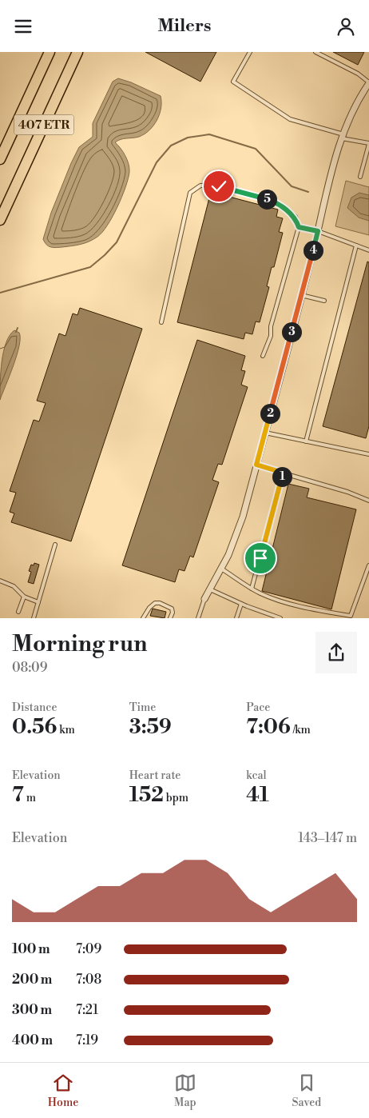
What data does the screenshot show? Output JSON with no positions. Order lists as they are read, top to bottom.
{
  "streets": {
    "highway": ["407 ETR"]
  },
  "page": {
    "header": "Milers",
    "pins": [
      "5",
      "4",
      "3",
      "2",
      "1"
    ],
    "heading": ["Morning run", "08:09"],
    "stats": [
      ["Distance", "0.56 km"],
      ["Time", "3:59"],
      ["Pace", "7:06 /km"],
      ["Elevation", "7 m"],
      ["Heart rate", "152 bpm"],
      ["kcal", "41"]
    ],
    "chart": ["Elevation", "143–147 m"],
    "list": [
      {
        "name": "100 m",
        "note": "7:09"
      },
      {
        "name": "200 m",
        "note": "7:08"
      },
      {
        "name": "300 m",
        "note": "7:21"
      },
      {
        "name": "400 m",
        "note": "7:19"
      }
    ],
    "tabs": ["Home", "Map", "Saved"]
  }
}
